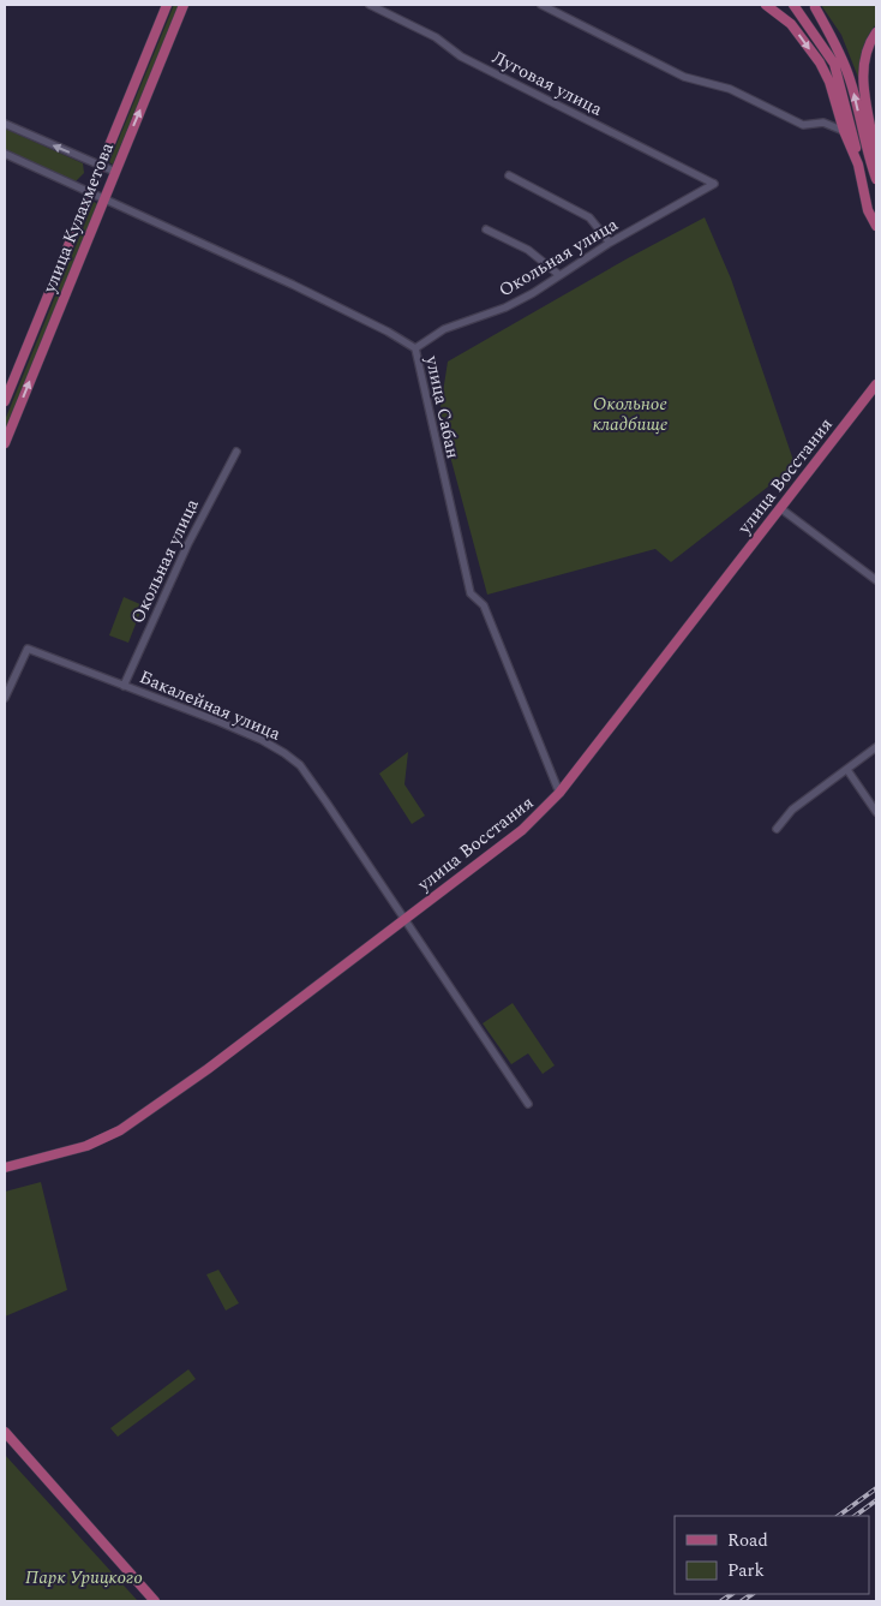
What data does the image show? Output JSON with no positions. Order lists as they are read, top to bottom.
{
  "streets": {
    "main road": ["улица Кулахметова", "улица Восстания"],
    "street": [
      "Луговая улица",
      "Окольная улица",
      "улица Сабан",
      "Бакалейная улица"
    ]
  },
  "crossings": [
    ["Луговая улица", "Окольная улица"],
    ["улица Кулахметова", "улица Сабан"],
    ["Окольная улица", "улица Сабан"],
    ["Окольная улица", "Бакалейная улица"],
    ["улица Сабан", "улица Восстания"],
    ["улица Восстания", "Бакалейная улица"]
  ],
  "parks": ["Окольное кладбище", "Парк Урицкого"],
  "legend": ["Road", "Park"]
}
